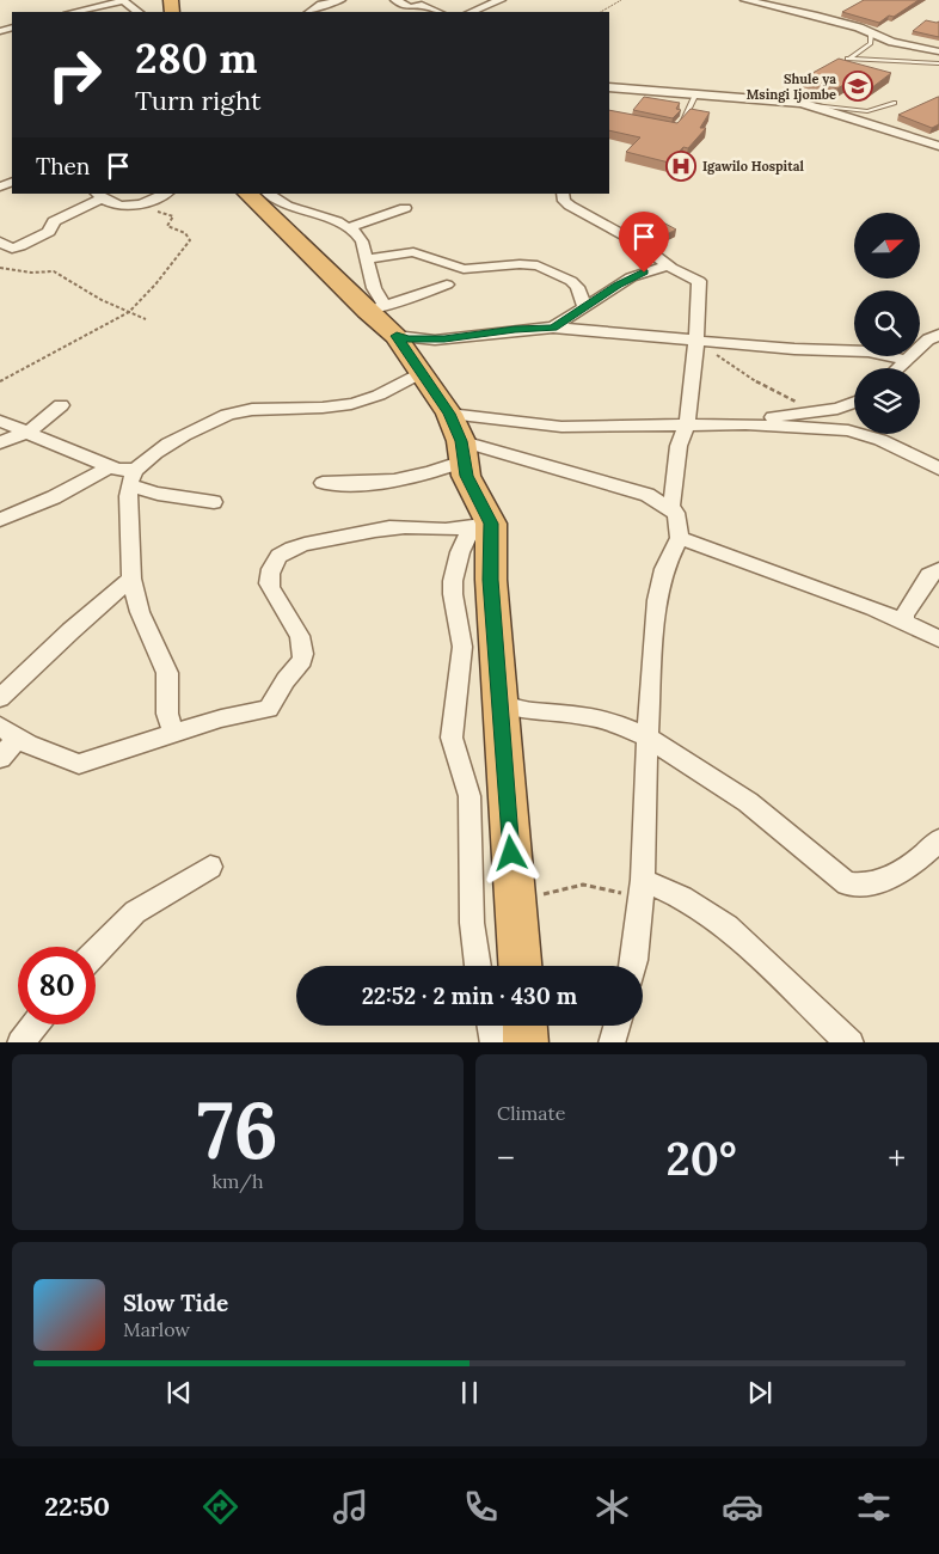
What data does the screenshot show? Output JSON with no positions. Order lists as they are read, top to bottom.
{
  "places": {
    "school or university": ["Shule ya Msingi Ijombe"],
    "hospital": ["Igawilo Hospital"]
  },
  "north": "right",
  "page": {
    "turn": ["280 m", "Turn right"],
    "then": "Then",
    "limit": "80",
    "trip": "22:52 · 2 min · 430 m",
    "tile": [
      ["76", "km/h"],
      "Climate"
    ],
    "heat": ["−", "20°", "+"],
    "song": ["Slow Tide", "Marlow"],
    "tabs": "22:50"
  }
}
